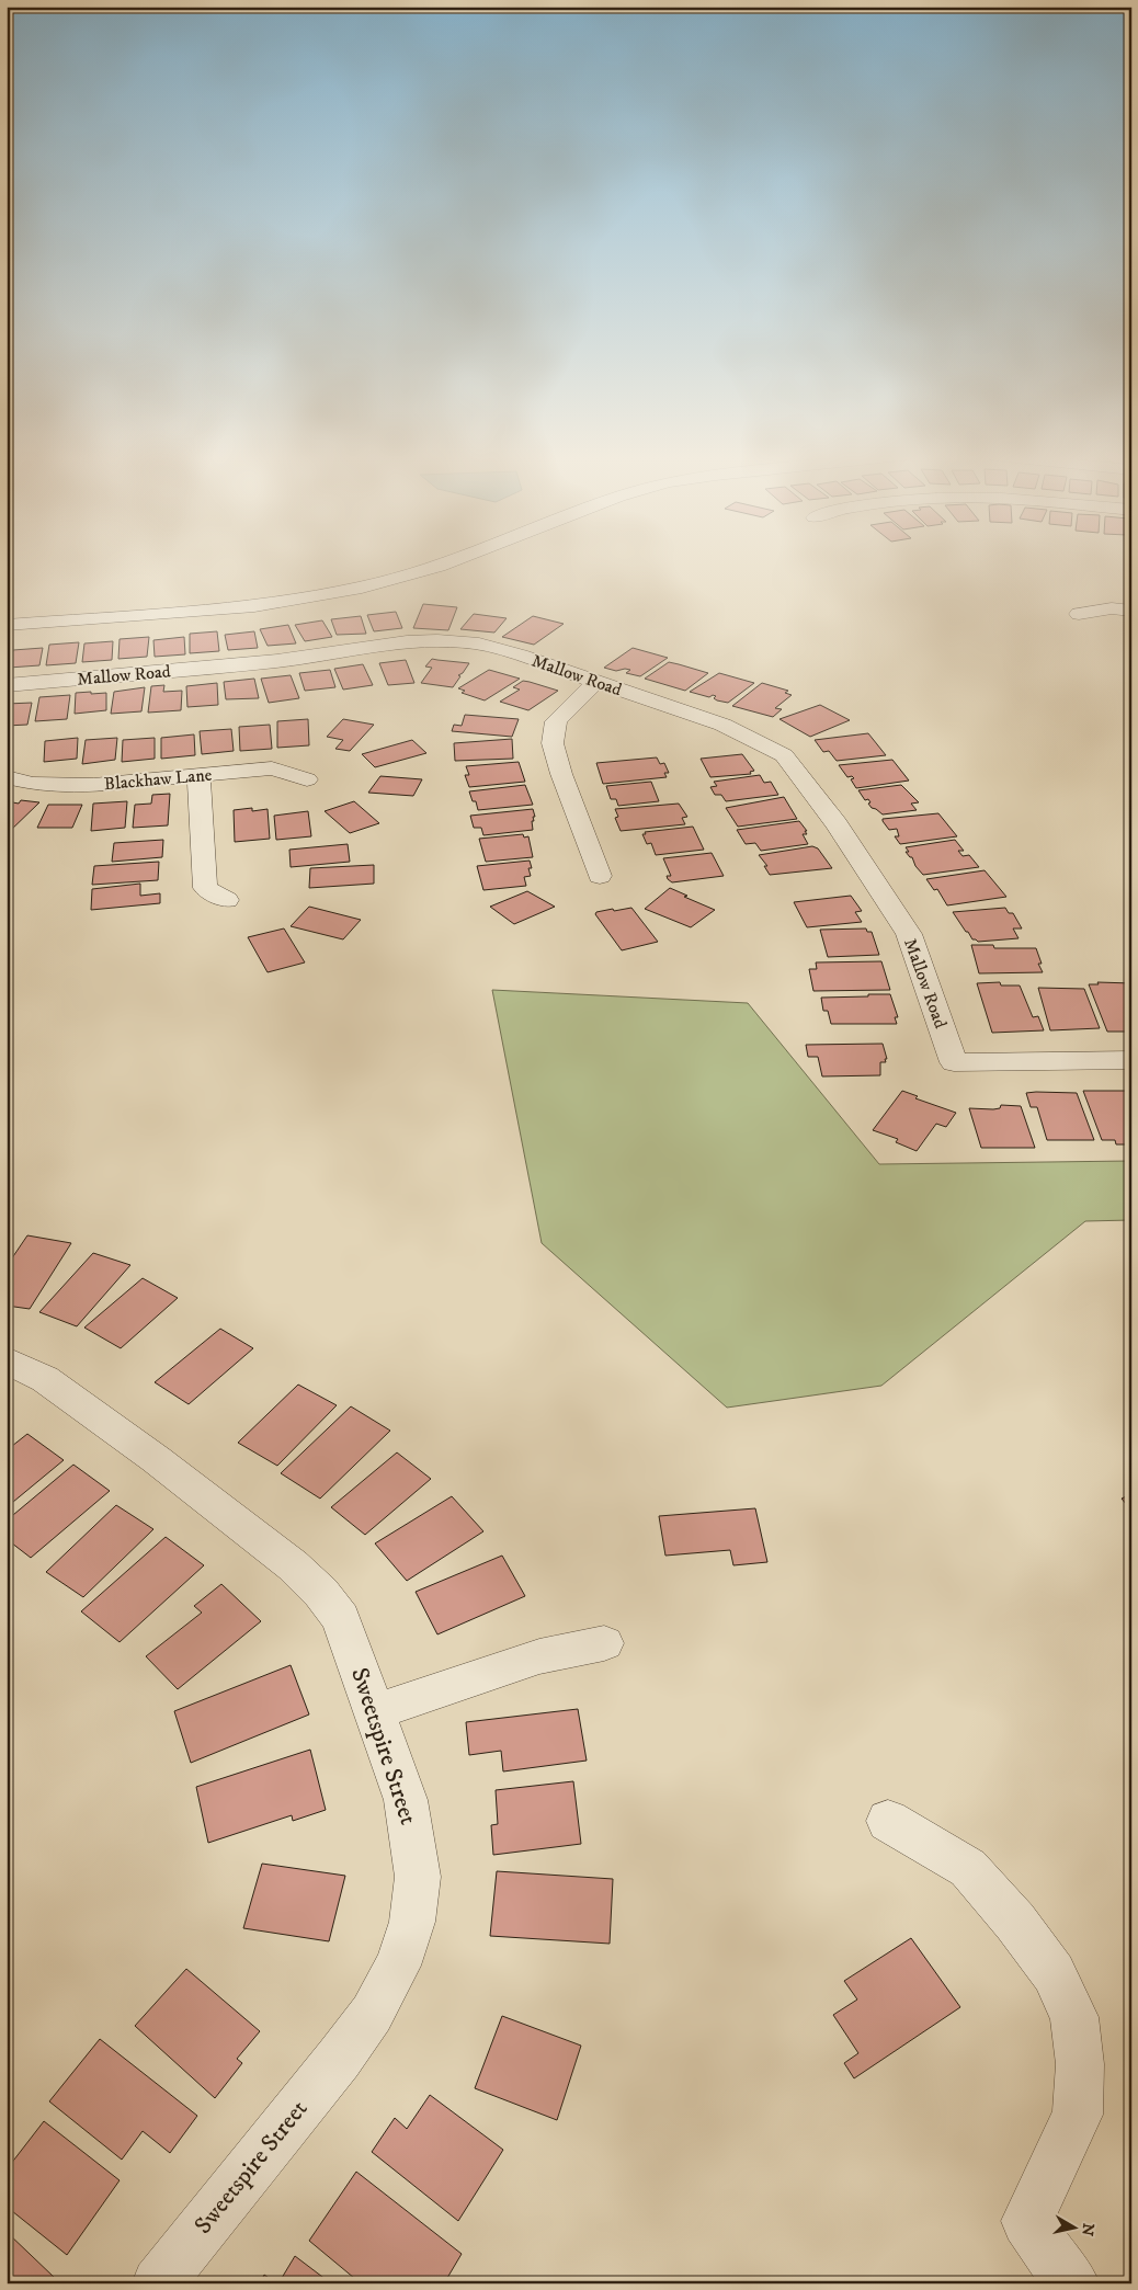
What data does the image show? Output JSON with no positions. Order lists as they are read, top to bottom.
{
  "streets": {
    "street": ["Mallow Road", "Blackhaw Lane", "Sweetspire Street"]
  },
  "north": "right"
}
